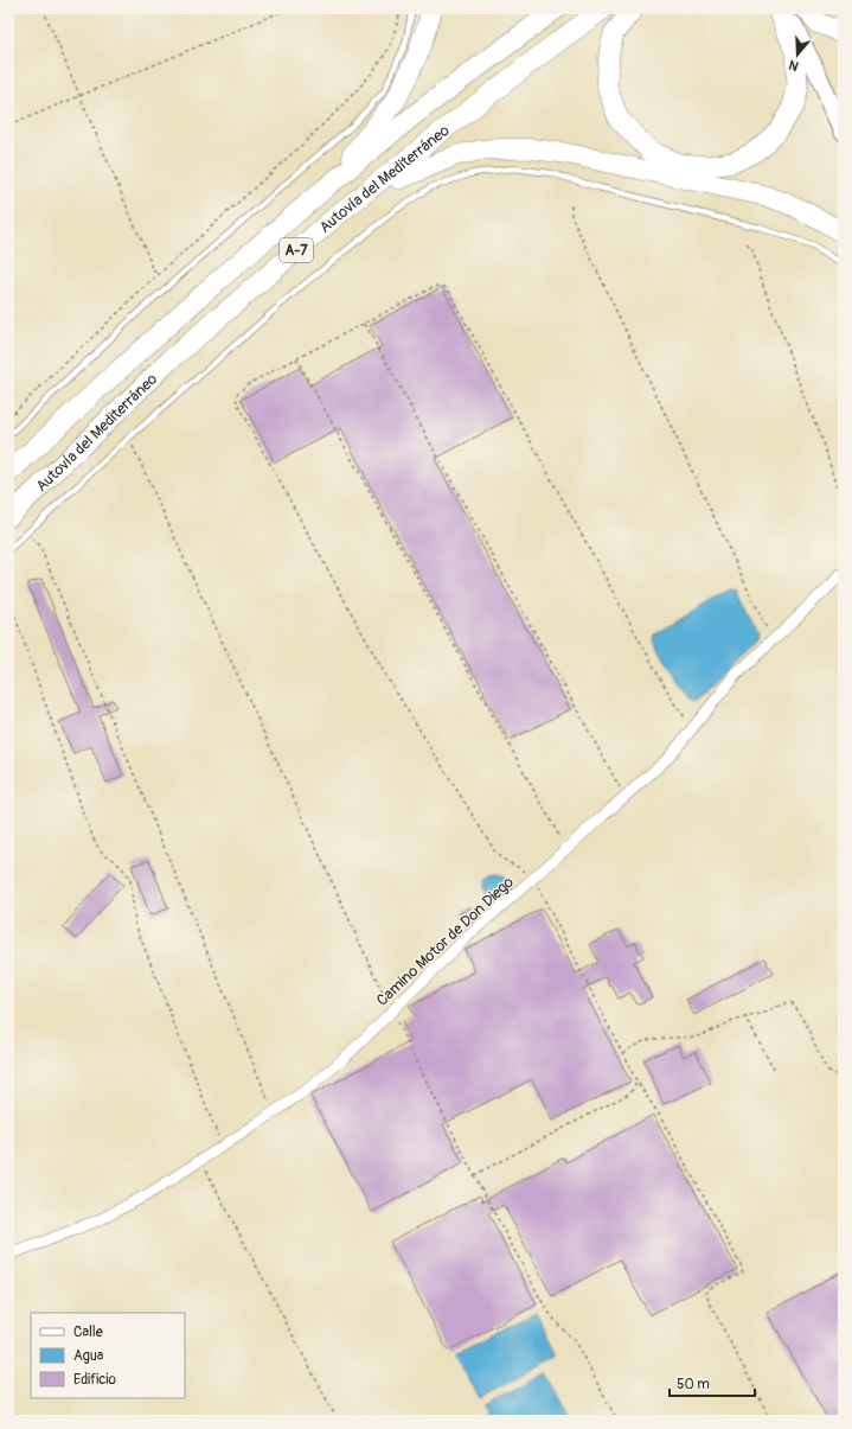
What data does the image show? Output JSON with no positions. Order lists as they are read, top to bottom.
{
  "streets": {
    "highway": ["Autovía del Mediterráneo", "A-7"],
    "street": ["Camino Motor de Don Diego"]
  },
  "legend": ["Calle", "Agua", "Edificio"],
  "scale_bar": "50 m",
  "north": "bottom"
}
